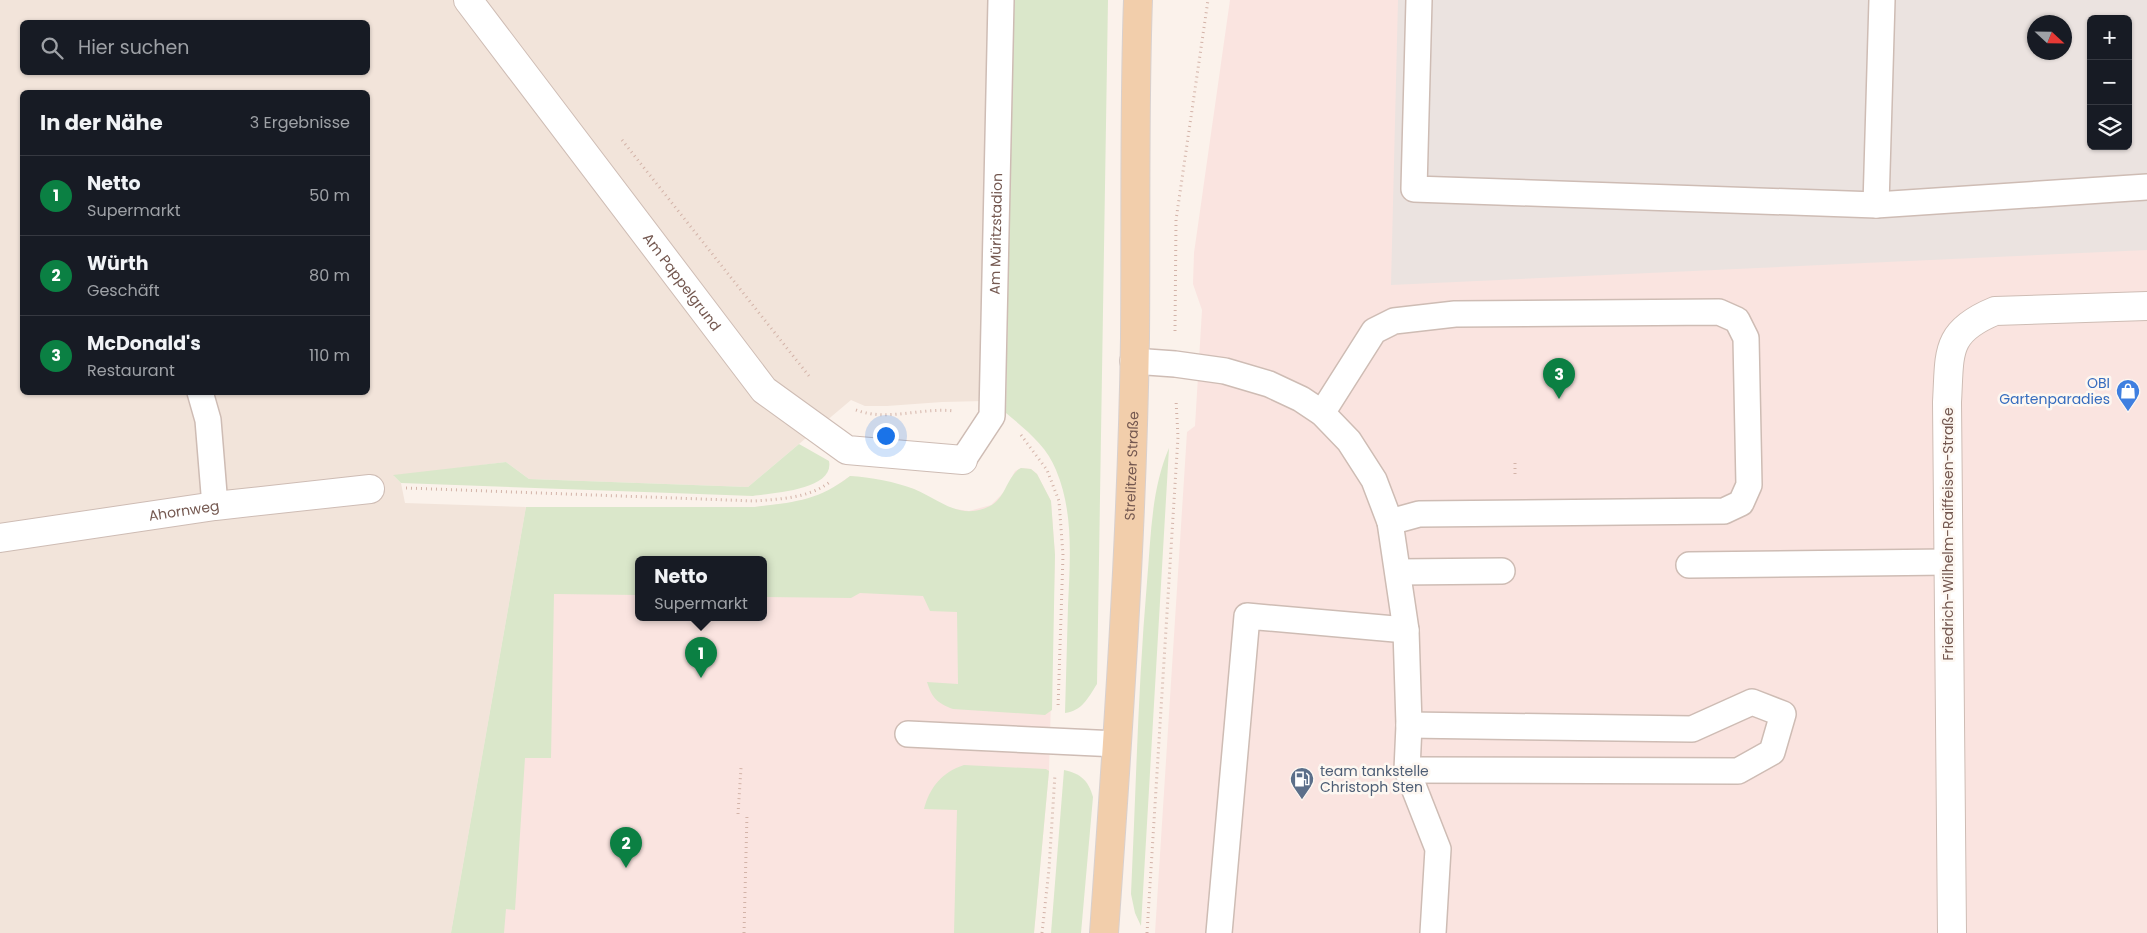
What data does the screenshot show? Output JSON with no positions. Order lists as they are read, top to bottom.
{
  "streets": {
    "main road": ["Strelitzer Straße"],
    "street": ["Am Pappelgrund", "Ahornweg", "Friedrich-Wilhelm-Raiffeisen-Straße"],
    "lane": ["Am Müritzstadion"]
  },
  "places": {
    "shop": ["OBI Gartenparadies"],
    "fuel station": ["team tankstelle Christoph Sten"]
  },
  "north": "right",
  "page": {
    "map_buttons": ["+", "−"],
    "search": "Hier suchen",
    "heading": ["In der Nähe", "3 Ergebnisse"],
    "list": [
      {
        "mark": "1",
        "name": "Netto",
        "note": "Supermarkt",
        "value": "50 m"
      },
      {
        "mark": "2",
        "name": "Würth",
        "note": "Geschäft",
        "value": "80 m"
      },
      {
        "mark": "3",
        "name": "McDonald's",
        "note": "Restaurant",
        "value": "110 m"
      }
    ],
    "pins": ["3", "1", "2"],
    "popup": ["Netto", "Supermarkt"]
  }
}
